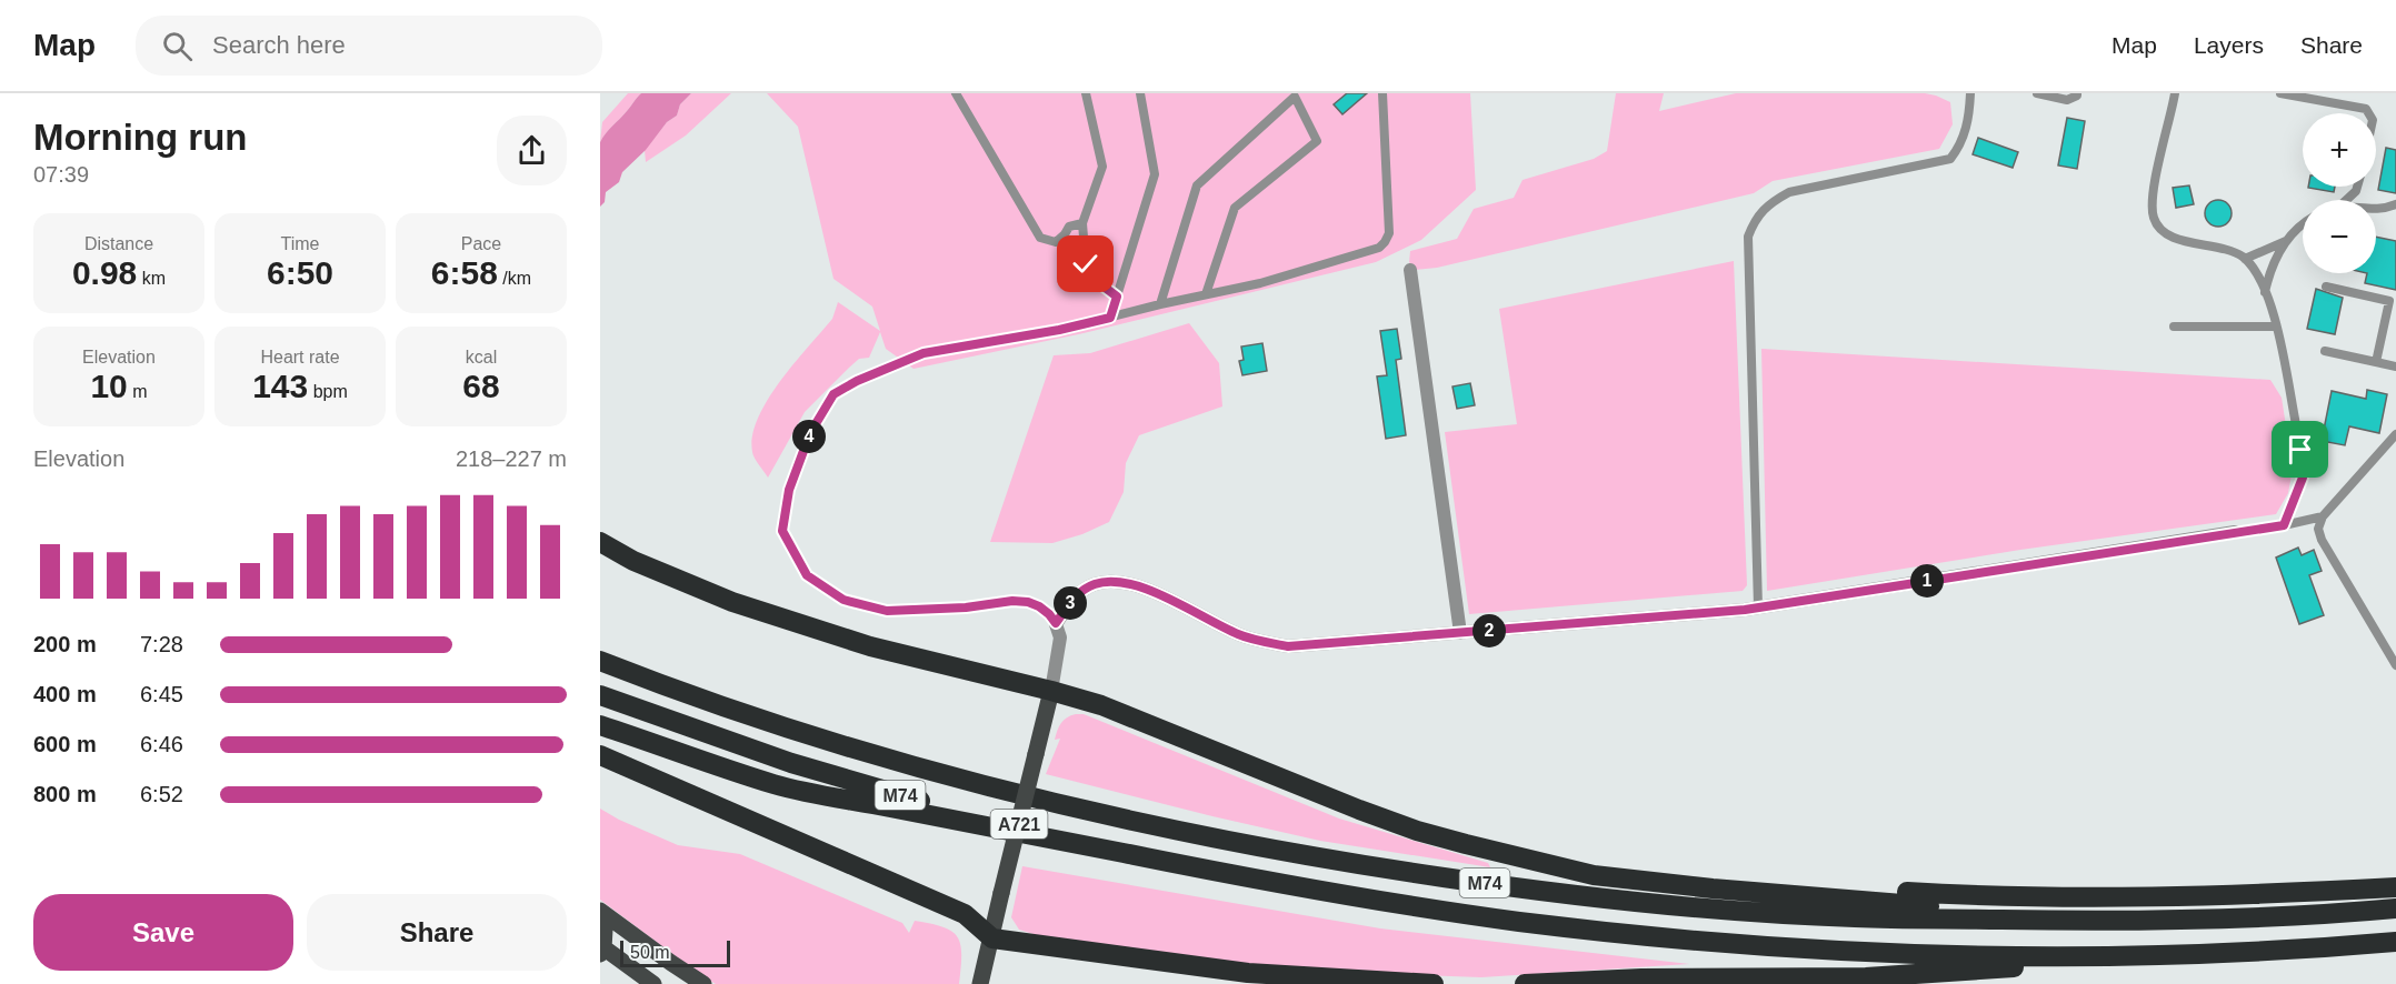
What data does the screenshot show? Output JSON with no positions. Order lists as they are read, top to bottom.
{
  "streets": {
    "highway": ["M74"],
    "main road": ["A721"]
  },
  "crossings": [
    ["M74", "A721"]
  ],
  "scale_bar": "50 m",
  "page": {
    "header": "Map",
    "search": "Search here",
    "nav": ["Map", "Layers", "Share"],
    "heading": ["Morning run", "07:39"],
    "map_buttons": ["+", "−"],
    "stats": [
      ["Distance", "0.98 km"],
      ["Time", "6:50"],
      ["Pace", "6:58 /km"],
      ["Elevation", "10 m"],
      ["Heart rate", "143 bpm"],
      ["kcal", "68"]
    ],
    "pins": [
      "4",
      "1",
      "3",
      "2"
    ],
    "chart": ["Elevation", "218–227 m"],
    "list": [
      {
        "name": "200 m",
        "note": "7:28"
      },
      {
        "name": "400 m",
        "note": "6:45"
      },
      {
        "name": "600 m",
        "note": "6:46"
      },
      {
        "name": "800 m",
        "note": "6:52"
      }
    ],
    "buttons": ["Save", "Share"],
    "scale": "50 m"
  }
}
